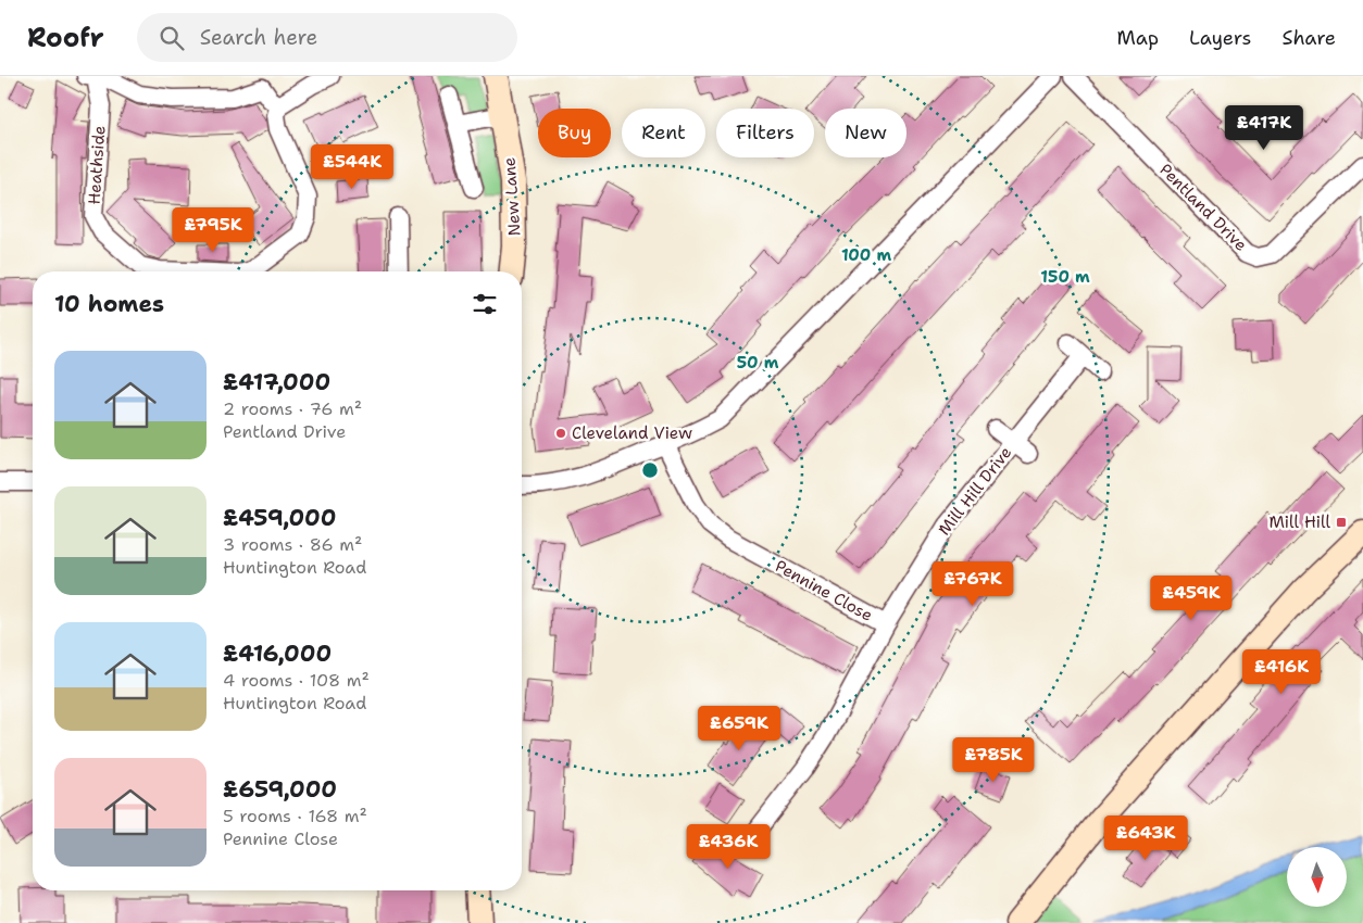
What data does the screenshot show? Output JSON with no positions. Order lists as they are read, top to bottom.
{
  "streets": {
    "street": [
      "Heathside",
      "New Lane",
      "Pentland Drive",
      "Mill Hill Drive",
      "Pennine Close"
    ]
  },
  "crossings": [
    ["Mill Hill Drive", "Pennine Close"]
  ],
  "places": {
    "other": ["Cleveland View"],
    "transit": ["Mill Hill"]
  },
  "north": "bottom",
  "page": {
    "header": "Roofr",
    "search": "Search here",
    "nav": ["Map", "Layers", "Share"],
    "price": [
      "£417K",
      "£544K",
      "£795K",
      "£767K",
      "£459K",
      "£416K",
      "£659K",
      "£785K",
      "£643K",
      "£436K"
    ],
    "chip": [
      "Buy",
      "Rent",
      "Filters",
      "New"
    ],
    "heading": "10 homes",
    "list": [
      {
        "name": "£417,000",
        "note": "2 rooms · 76 m² · Pentland Drive"
      },
      {
        "name": "£459,000",
        "note": "3 rooms · 86 m² · Huntington Road"
      },
      {
        "name": "£416,000",
        "note": "4 rooms · 108 m² · Huntington Road"
      },
      {
        "name": "£659,000",
        "note": "5 rooms · 168 m² · Pennine Close"
      }
    ]
  },
  "rings": ["100 m", "150 m", "50 m"]
}
